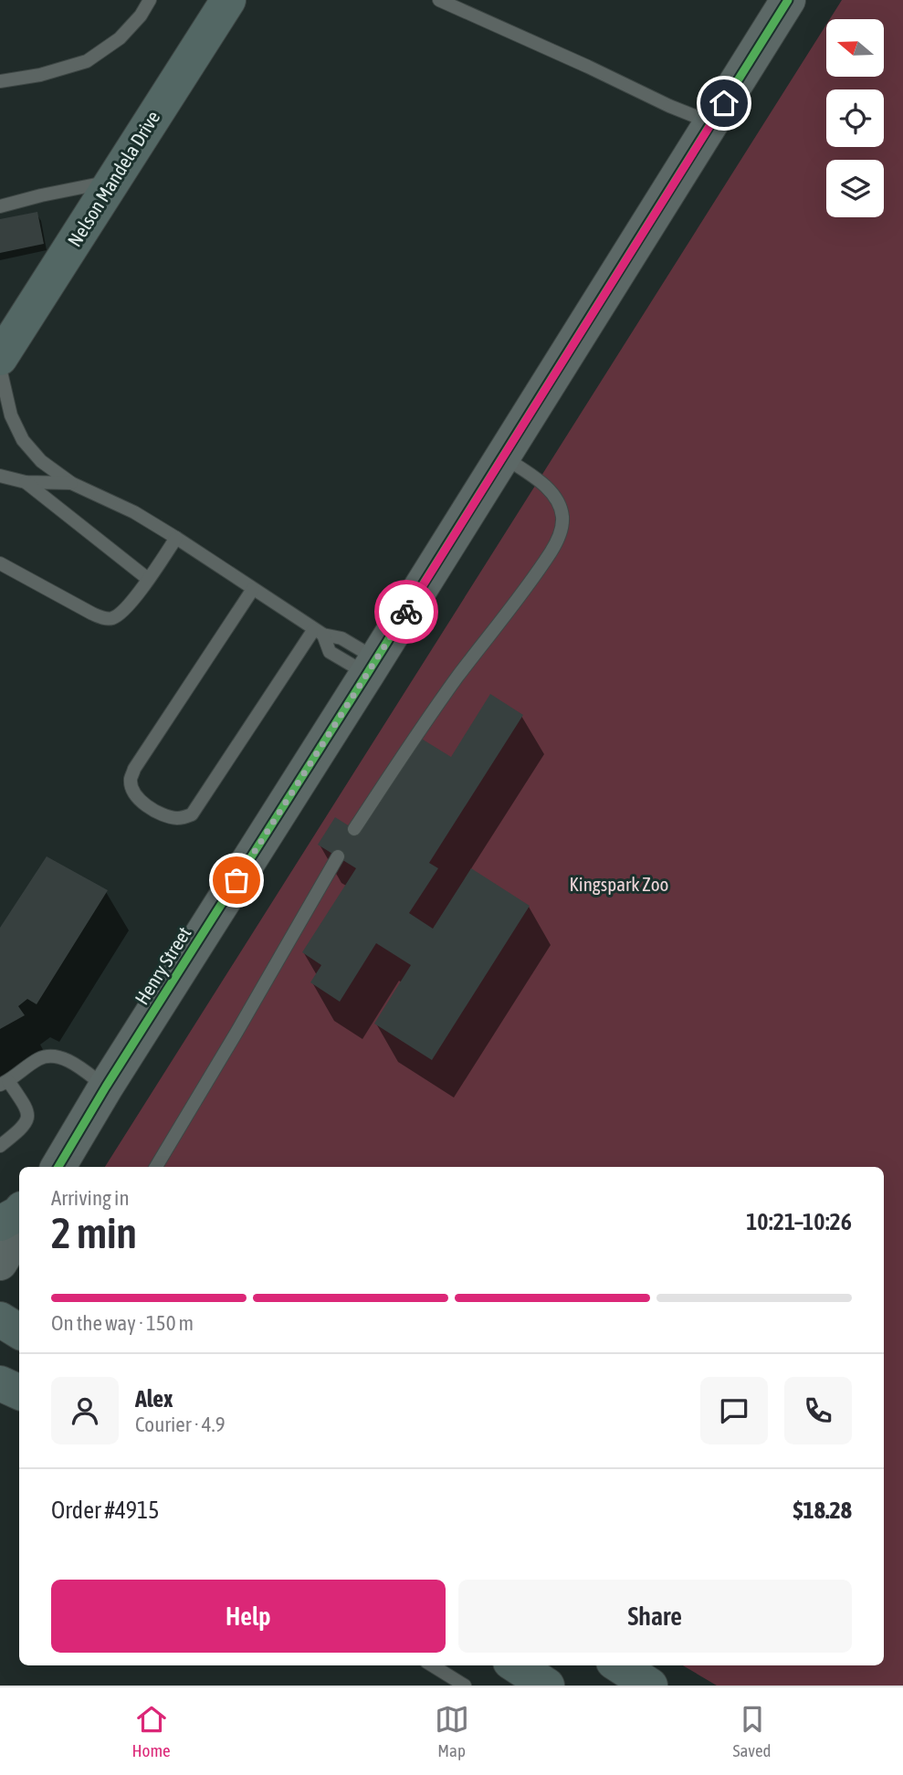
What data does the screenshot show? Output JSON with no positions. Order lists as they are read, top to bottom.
{
  "streets": {
    "highway": ["Nelson Mandela Drive"],
    "street": ["Henry Street"]
  },
  "parks": ["Kingspark Zoo"],
  "north": "left",
  "page": {
    "heading": ["2 min", "Arriving in", "10:21–10:26"],
    "panel": [
      "Alex",
      "Courier · 4.9",
      "Order #4915",
      "$18.28"
    ],
    "bar": "On the way · 150 m",
    "buttons": ["Help", "Share"],
    "tabs": ["Home", "Map", "Saved"]
  }
}
